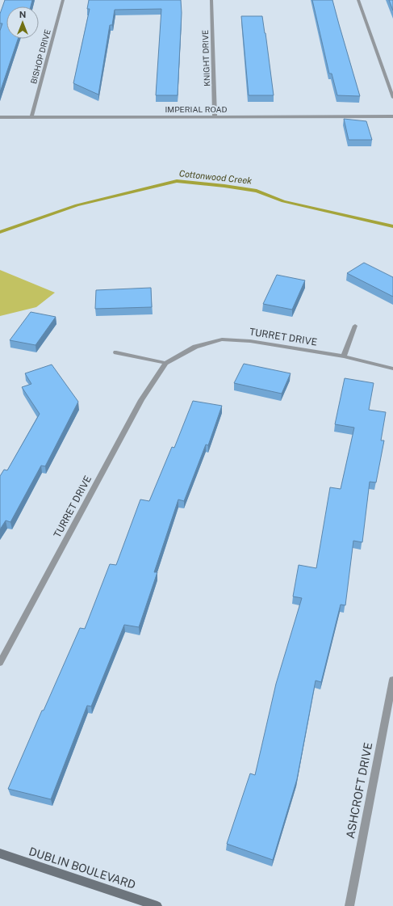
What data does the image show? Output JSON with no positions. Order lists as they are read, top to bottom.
{
  "streets": {
    "main road": ["DUBLIN BOULEVARD"],
    "street": [
      "BISHOP DRIVE",
      "KNIGHT DRIVE",
      "IMPERIAL ROAD",
      "TURRET DRIVE",
      "ASHCROFT DRIVE"
    ]
  },
  "crossings": [
    ["BISHOP DRIVE", "IMPERIAL ROAD"],
    ["KNIGHT DRIVE", "IMPERIAL ROAD"]
  ],
  "water": ["Cottonwood Creek"],
  "north": "top"
}
